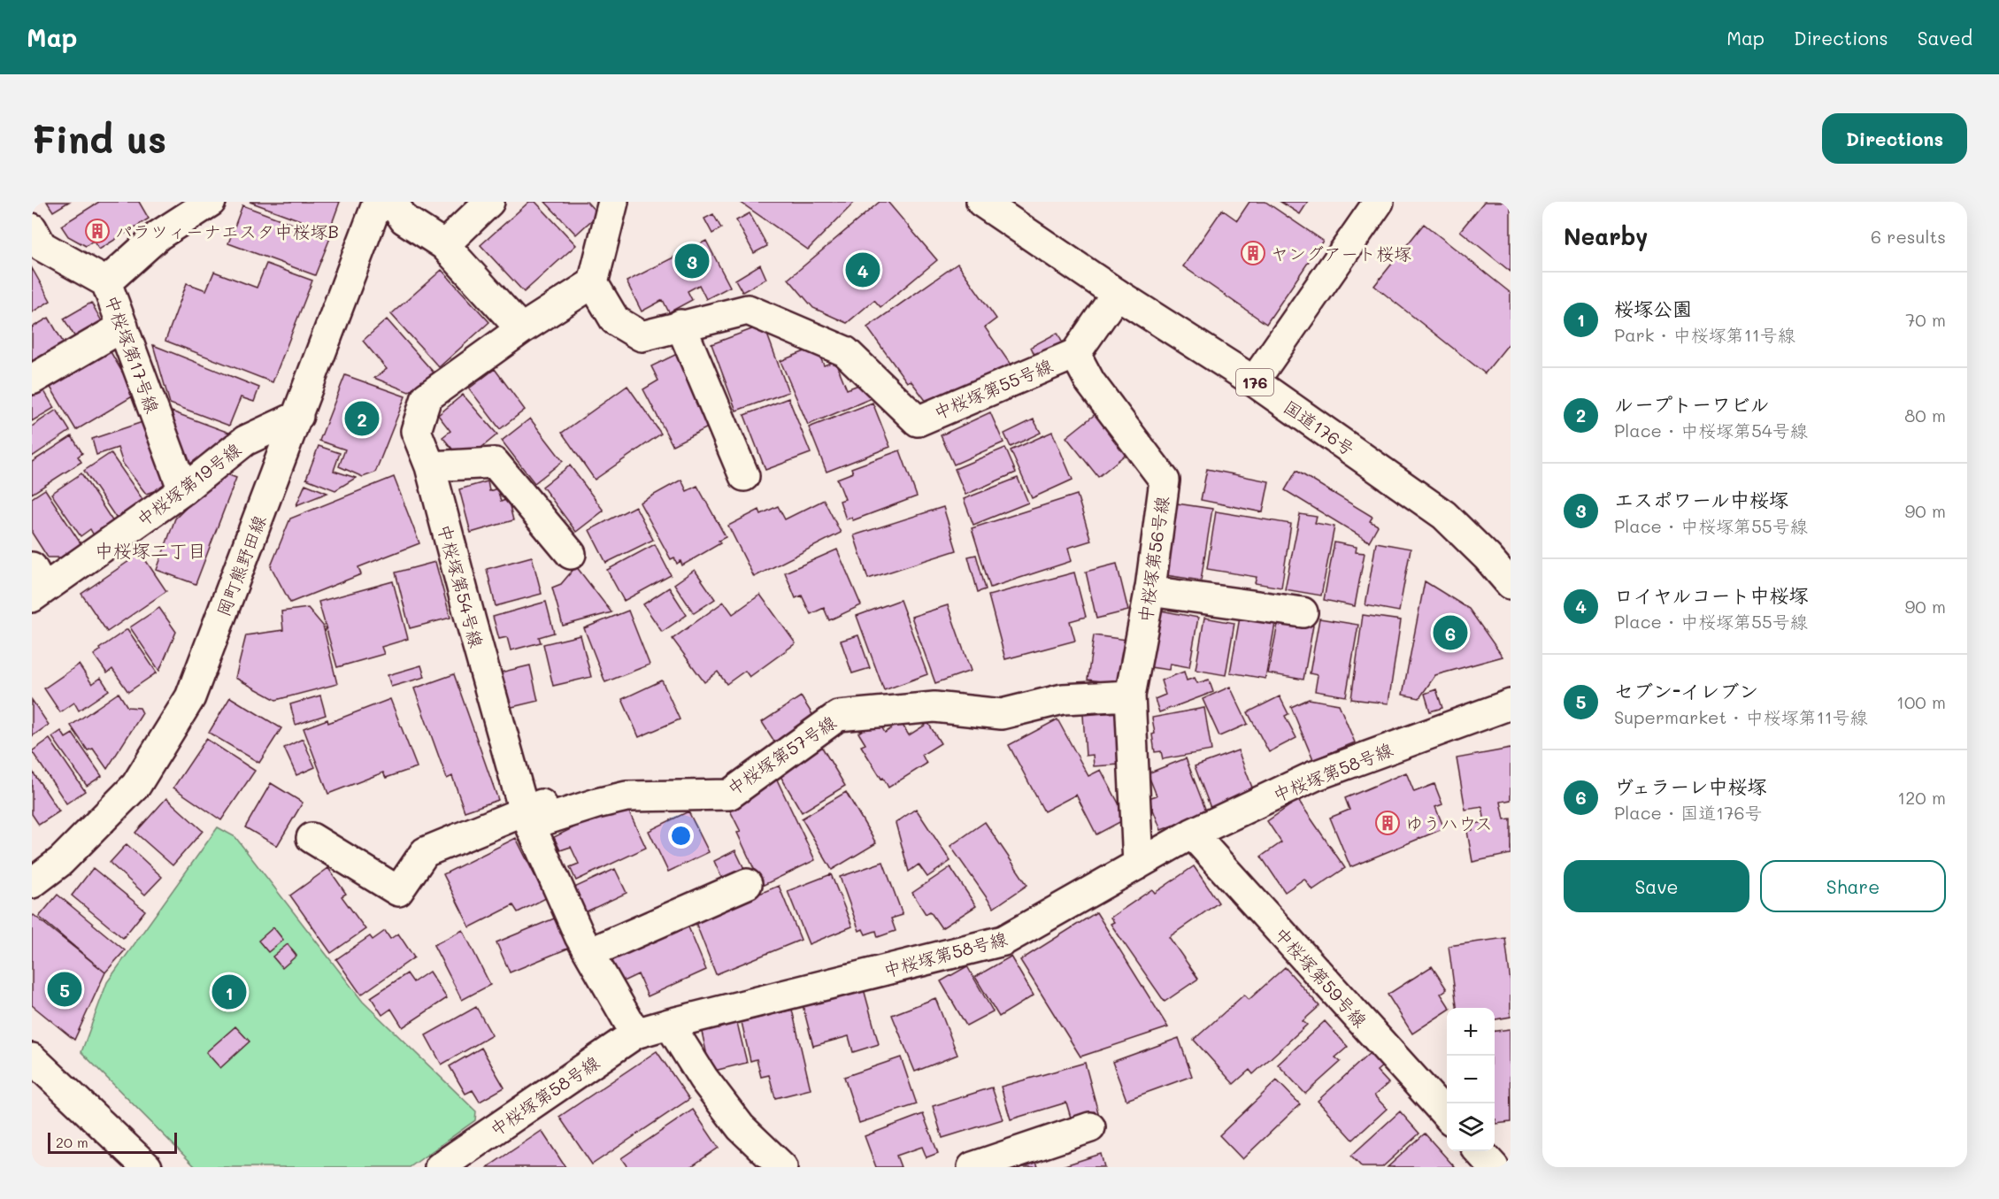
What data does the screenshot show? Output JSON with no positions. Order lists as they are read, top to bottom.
{
  "streets": {
    "main road": [
      "中桜塚第17号線",
      "176",
      "中桜塚第55号線",
      "国道176号",
      "中桜塚第19号線",
      "中桜塚第56号線",
      "岡町熊野田線",
      "中桜塚第54号線",
      "中桜塚第57号線",
      "中桜塚第58号線",
      "中桜塚第59号線"
    ]
  },
  "crossings": [
    ["中桜塚第17号線", "中桜塚第19号線"],
    ["中桜塚第55号線", "中桜塚第56号線"],
    ["中桜塚第55号線", "中桜塚第54号線"],
    ["中桜塚第19号線", "岡町熊野田線"],
    ["中桜塚第56号線", "中桜塚第57号線"],
    ["中桜塚第56号線", "中桜塚第58号線"],
    ["中桜塚第54号線", "中桜塚第57号線"],
    ["中桜塚第54号線", "中桜塚第58号線"],
    ["中桜塚第58号線", "中桜塚第59号線"]
  ],
  "districts": ["中桜塚二丁目"],
  "places": {
    "building": ["パラツィーナエスタ中桜塚B", "ヤングアート桜塚", "ゆうハウス"]
  },
  "scale_bar": "20 m",
  "page": {
    "header": "Map",
    "nav": ["Map", "Directions", "Saved"],
    "buttons": [
      "Directions",
      ["Save", "Share"]
    ],
    "title": "Find us",
    "heading": ["Nearby", "6 results"],
    "pins": [
      "3",
      "4",
      "2",
      "6",
      "5",
      "1"
    ],
    "list": [
      {
        "mark": "1",
        "name": "桜塚公園",
        "note": "Park · 中桜塚第11号線",
        "value": "70 m"
      },
      {
        "mark": "2",
        "name": "ループトーワビル",
        "note": "Place · 中桜塚第54号線",
        "value": "80 m"
      },
      {
        "mark": "3",
        "name": "エスポワール中桜塚",
        "note": "Place · 中桜塚第55号線",
        "value": "90 m"
      },
      {
        "mark": "4",
        "name": "ロイヤルコート中桜塚",
        "note": "Place · 中桜塚第55号線",
        "value": "90 m"
      },
      {
        "mark": "5",
        "name": "セブン-イレブン",
        "note": "Supermarket · 中桜塚第11号線",
        "value": "100 m"
      },
      {
        "mark": "6",
        "name": "ヴェラーレ中桜塚",
        "note": "Place · 国道176号",
        "value": "120 m"
      }
    ],
    "map_buttons": ["+", "−"],
    "scale": "20 m"
  }
}
